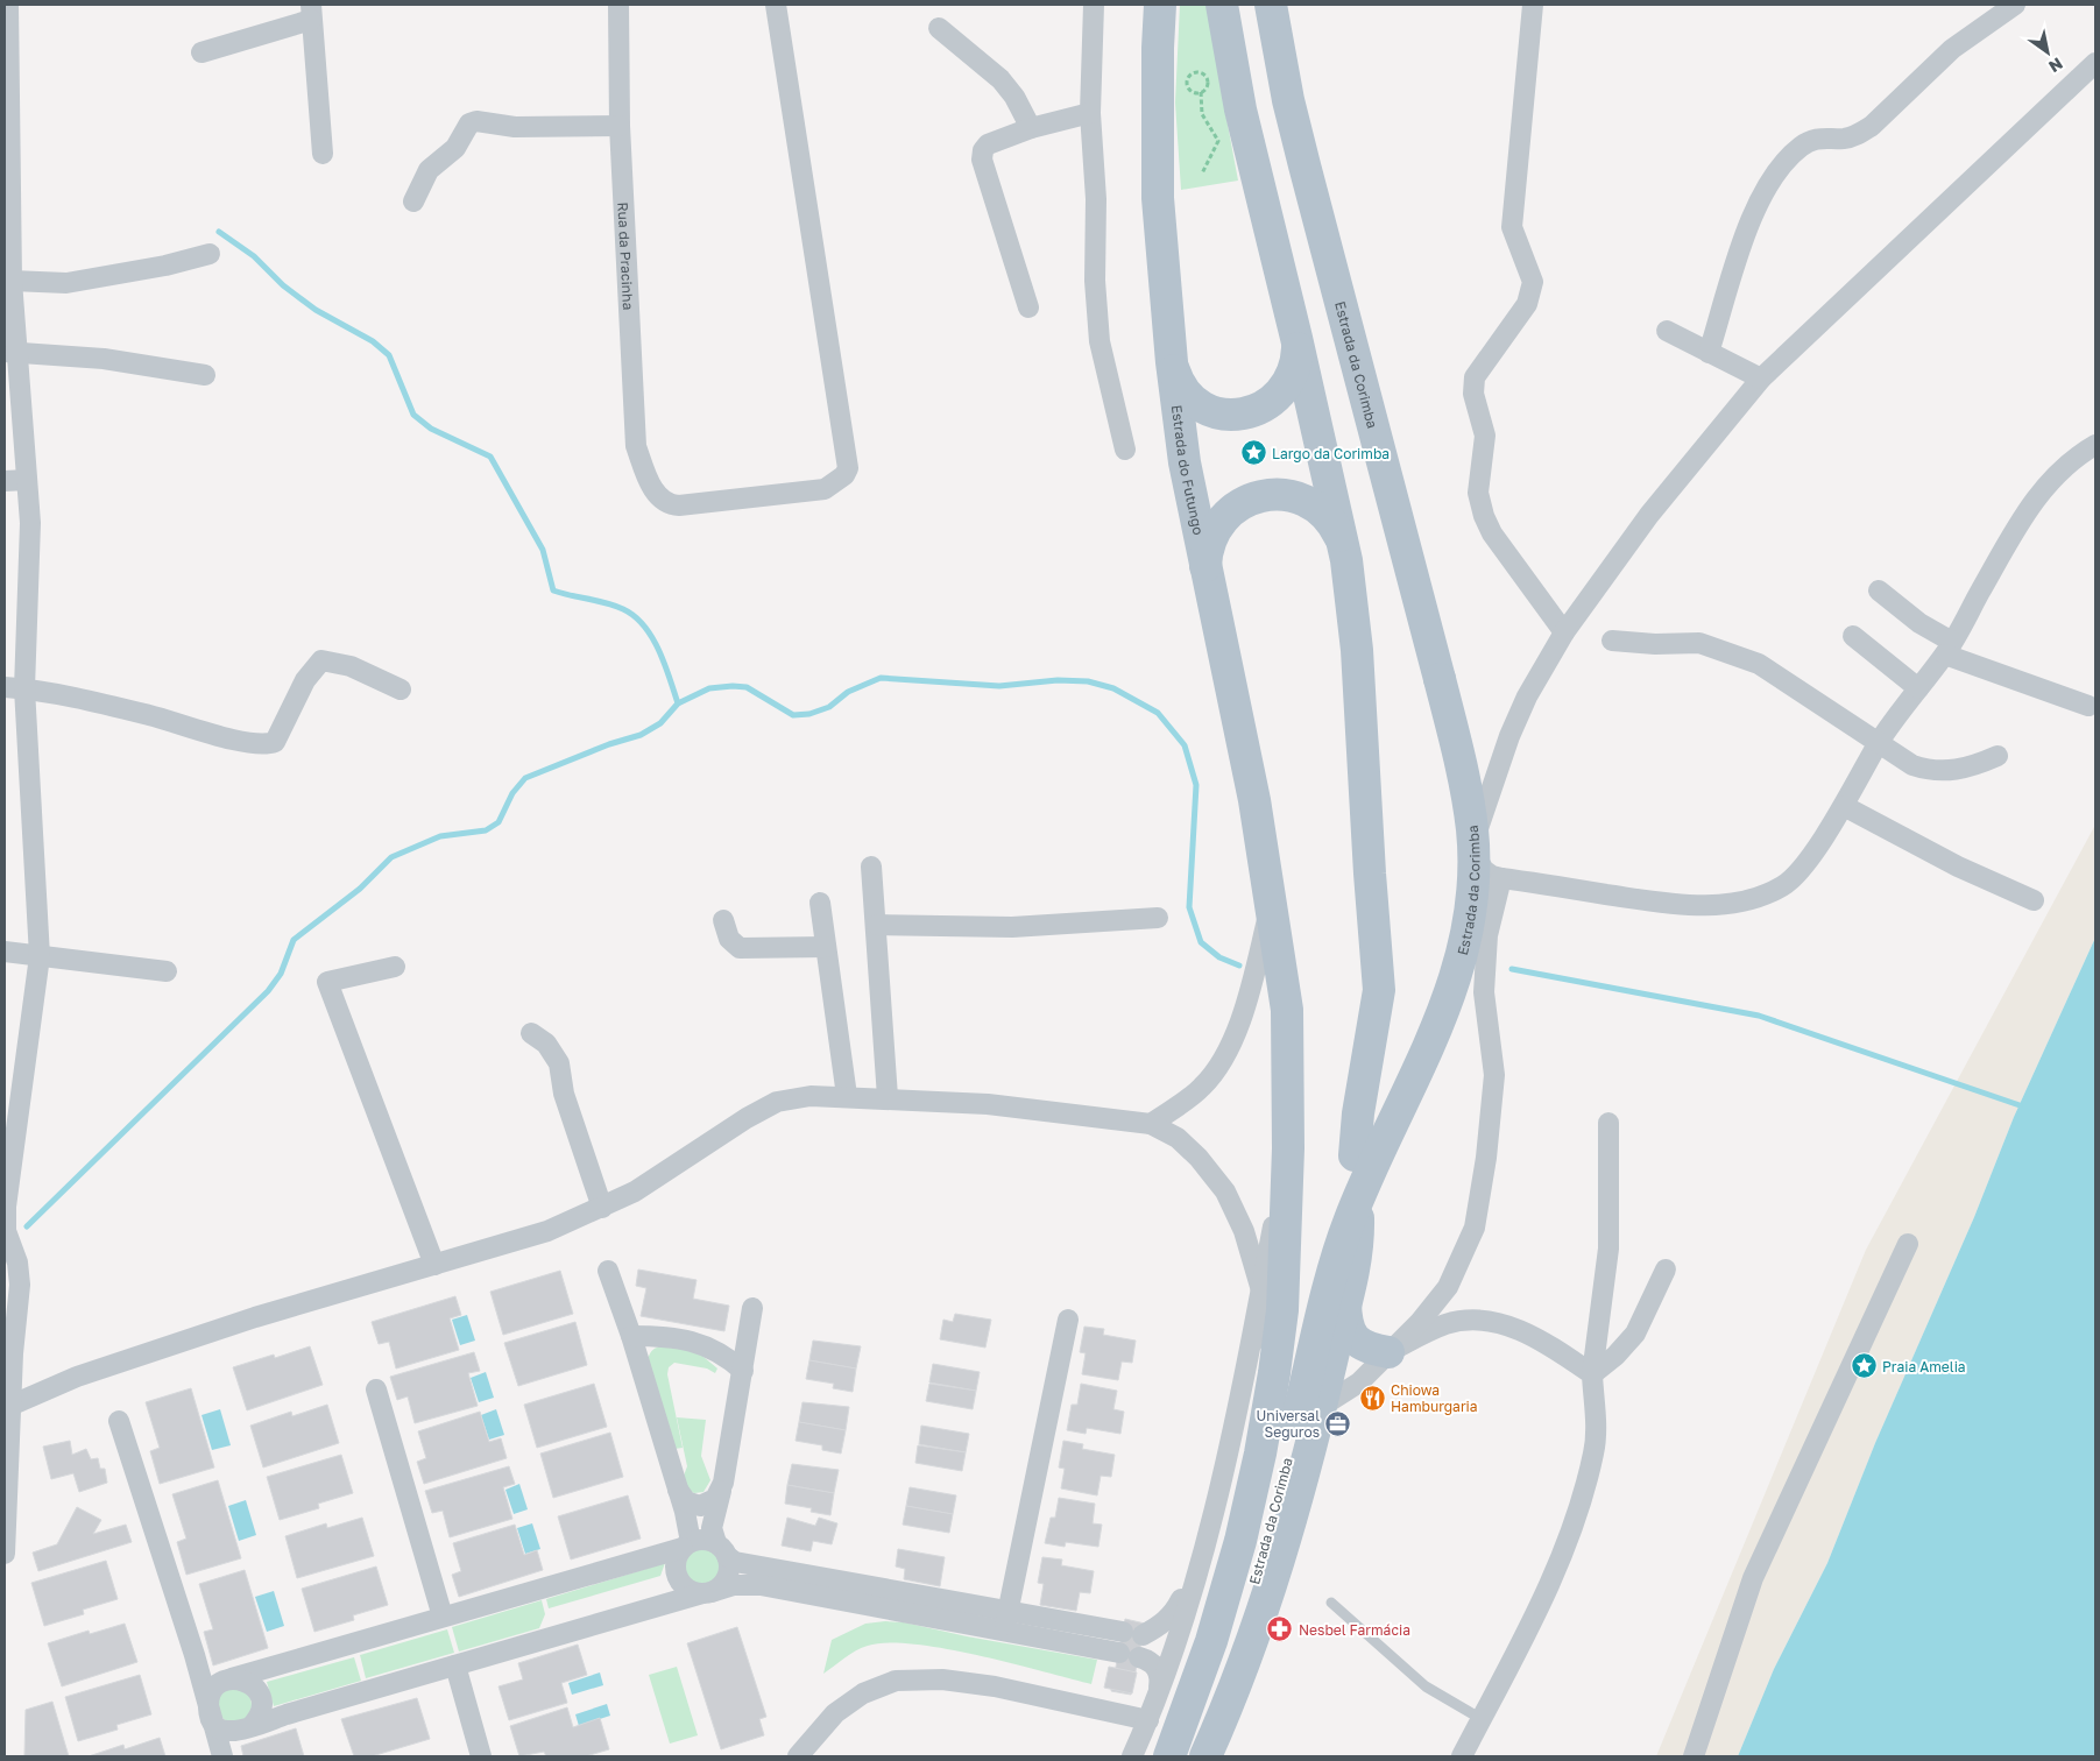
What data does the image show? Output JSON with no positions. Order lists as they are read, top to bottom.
{
  "streets": {
    "main road": ["Estrada da Corimba", "Estrada do Futungo"],
    "street": ["Rua da Pracinha"]
  },
  "crossings": [
    ["Estrada da Corimba", "Estrada do Futungo"]
  ],
  "places": {
    "place": ["Largo da Corimba", "Praia Amelia"],
    "restaurant": ["Chiowa Hamburgaria"],
    "office": ["Universal Seguros"],
    "pharmacy": ["Nesbel Farmácia"]
  },
  "north": "bottom right"
}
